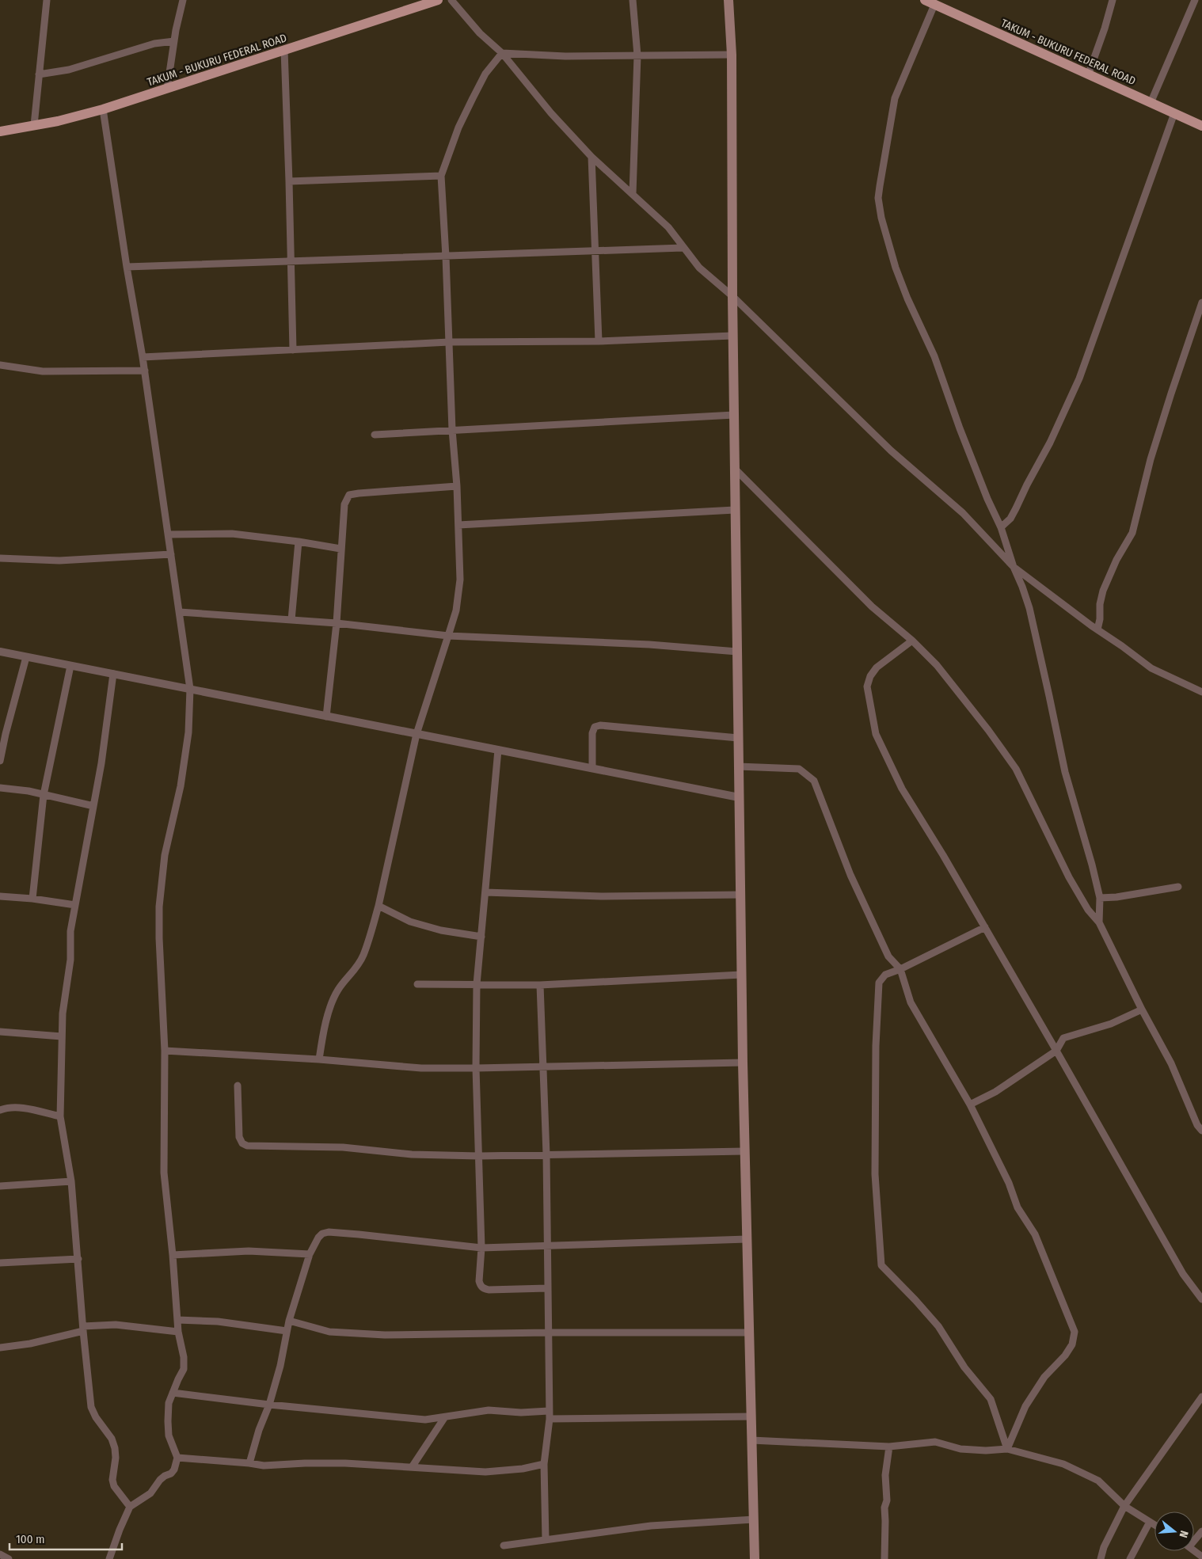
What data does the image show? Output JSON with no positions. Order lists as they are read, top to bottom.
{
  "streets": {
    "main road": ["TAKUM - BUKURU FEDERAL ROAD"]
  },
  "scale_bar": "100 m",
  "north": "right"
}
